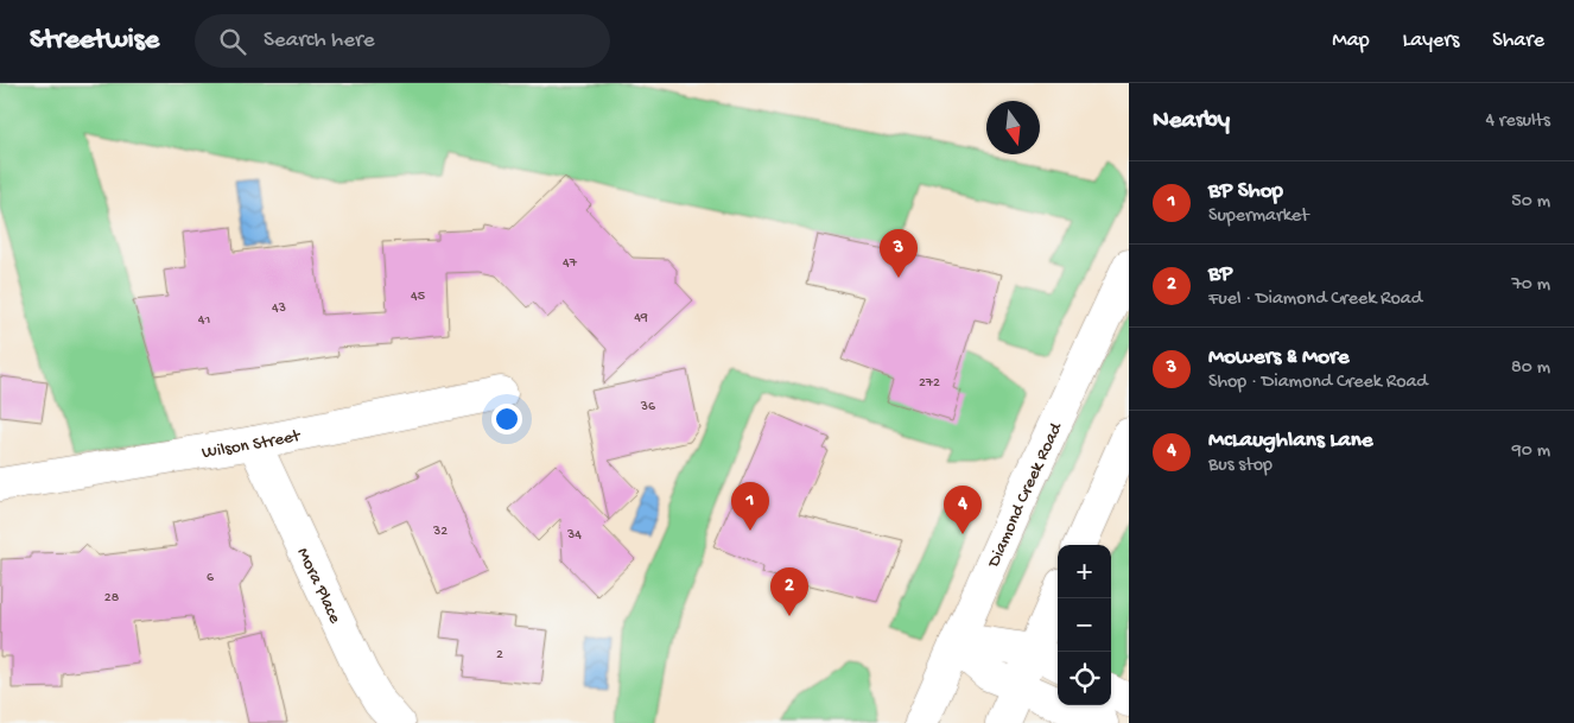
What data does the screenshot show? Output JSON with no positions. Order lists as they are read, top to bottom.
{
  "streets": {
    "street": ["Wilson Street", "Diamond Creek Road", "Mora Place"]
  },
  "crossings": [
    ["Wilson Street", "Mora Place"]
  ],
  "house_numbers": [
    "47",
    "45",
    "43",
    "49",
    "41",
    "272",
    "36",
    "32",
    "34",
    "6",
    "28",
    "2"
  ],
  "north": "bottom",
  "page": {
    "header": "Streetwise",
    "search": "Search here",
    "nav": ["Map", "Layers", "Share"],
    "heading": ["Nearby", "4 results"],
    "list": [
      {
        "mark": "1",
        "name": "BP Shop",
        "note": "Supermarket",
        "value": "50 m"
      },
      {
        "mark": "2",
        "name": "BP",
        "note": "Fuel · Diamond Creek Road",
        "value": "70 m"
      },
      {
        "mark": "3",
        "name": "Mowers & More",
        "note": "Shop · Diamond Creek Road",
        "value": "80 m"
      },
      {
        "mark": "4",
        "name": "McLaughlans Lane",
        "note": "Bus stop",
        "value": "90 m"
      }
    ],
    "pins": [
      "3",
      "1",
      "4",
      "2"
    ],
    "map_buttons": ["+", "−"]
  }
}
